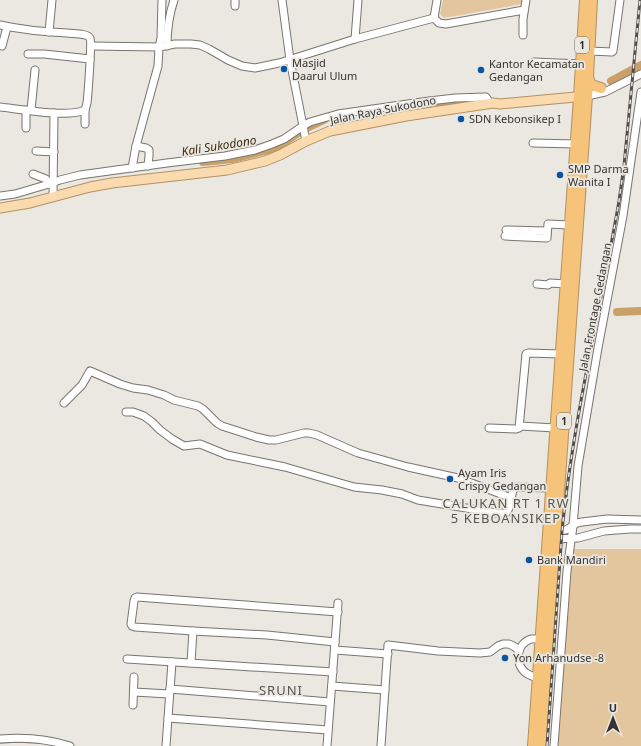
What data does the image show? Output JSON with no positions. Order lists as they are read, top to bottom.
{
  "streets": {
    "highway": ["1"],
    "main road": ["Jalan Raya Sukodono"],
    "street": ["Jalan Frontage Gedangan"]
  },
  "crossings": [
    ["1", "Jalan Raya Sukodono"]
  ],
  "districts": ["CALUKAN RT 1 RW 5 KEBOANSIKEP", "SRUNI"],
  "water": ["Kali Sukodono"],
  "places": [
    "Masjid Daarul Ulum",
    "Kantor Kecamatan Gedangan",
    "SDN Kebonsikep I",
    "SMP Darma Wanita I",
    "Ayam Iris Crispy Gedangan",
    "Bank Mandiri",
    "Yon Arhanudse -8"
  ],
  "north": "top"
}
